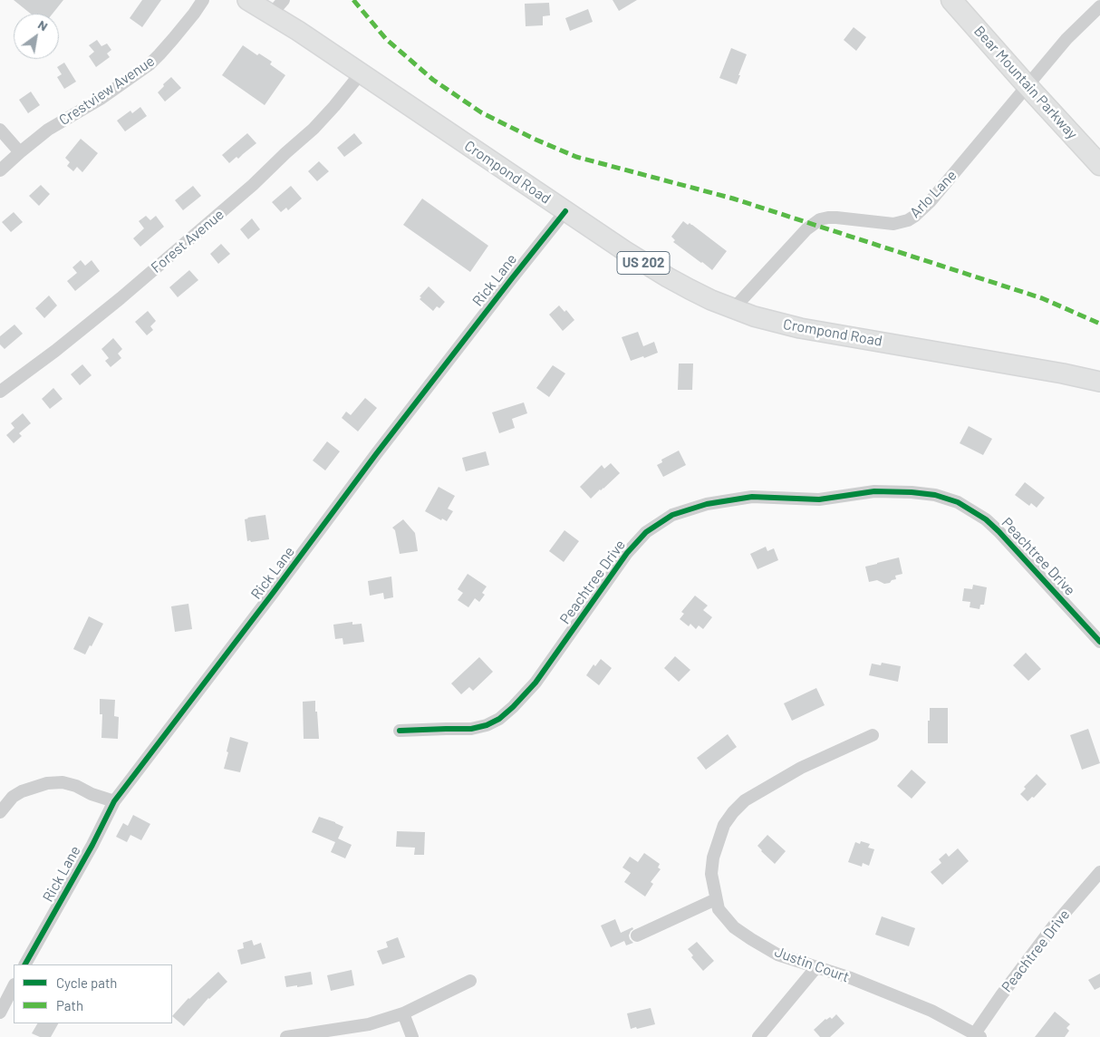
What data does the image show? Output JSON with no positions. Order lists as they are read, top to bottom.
{
  "streets": {
    "highway": ["Bear Mountain Parkway"],
    "main road": ["Crompond Road", "US 202"],
    "street": [
      "Crestview Avenue",
      "Arlo Lane",
      "Forest Avenue",
      "Rick Lane",
      "Peachtree Drive",
      "Justin Court"
    ]
  },
  "crossings": [
    ["Bear Mountain Parkway", "Arlo Lane"],
    ["Crompond Road", "Arlo Lane"],
    ["Crompond Road", "Forest Avenue"],
    ["Crompond Road", "Rick Lane"],
    ["Peachtree Drive", "Justin Court"]
  ],
  "legend": ["Cycle path", "Path"],
  "north": "top right"
}
